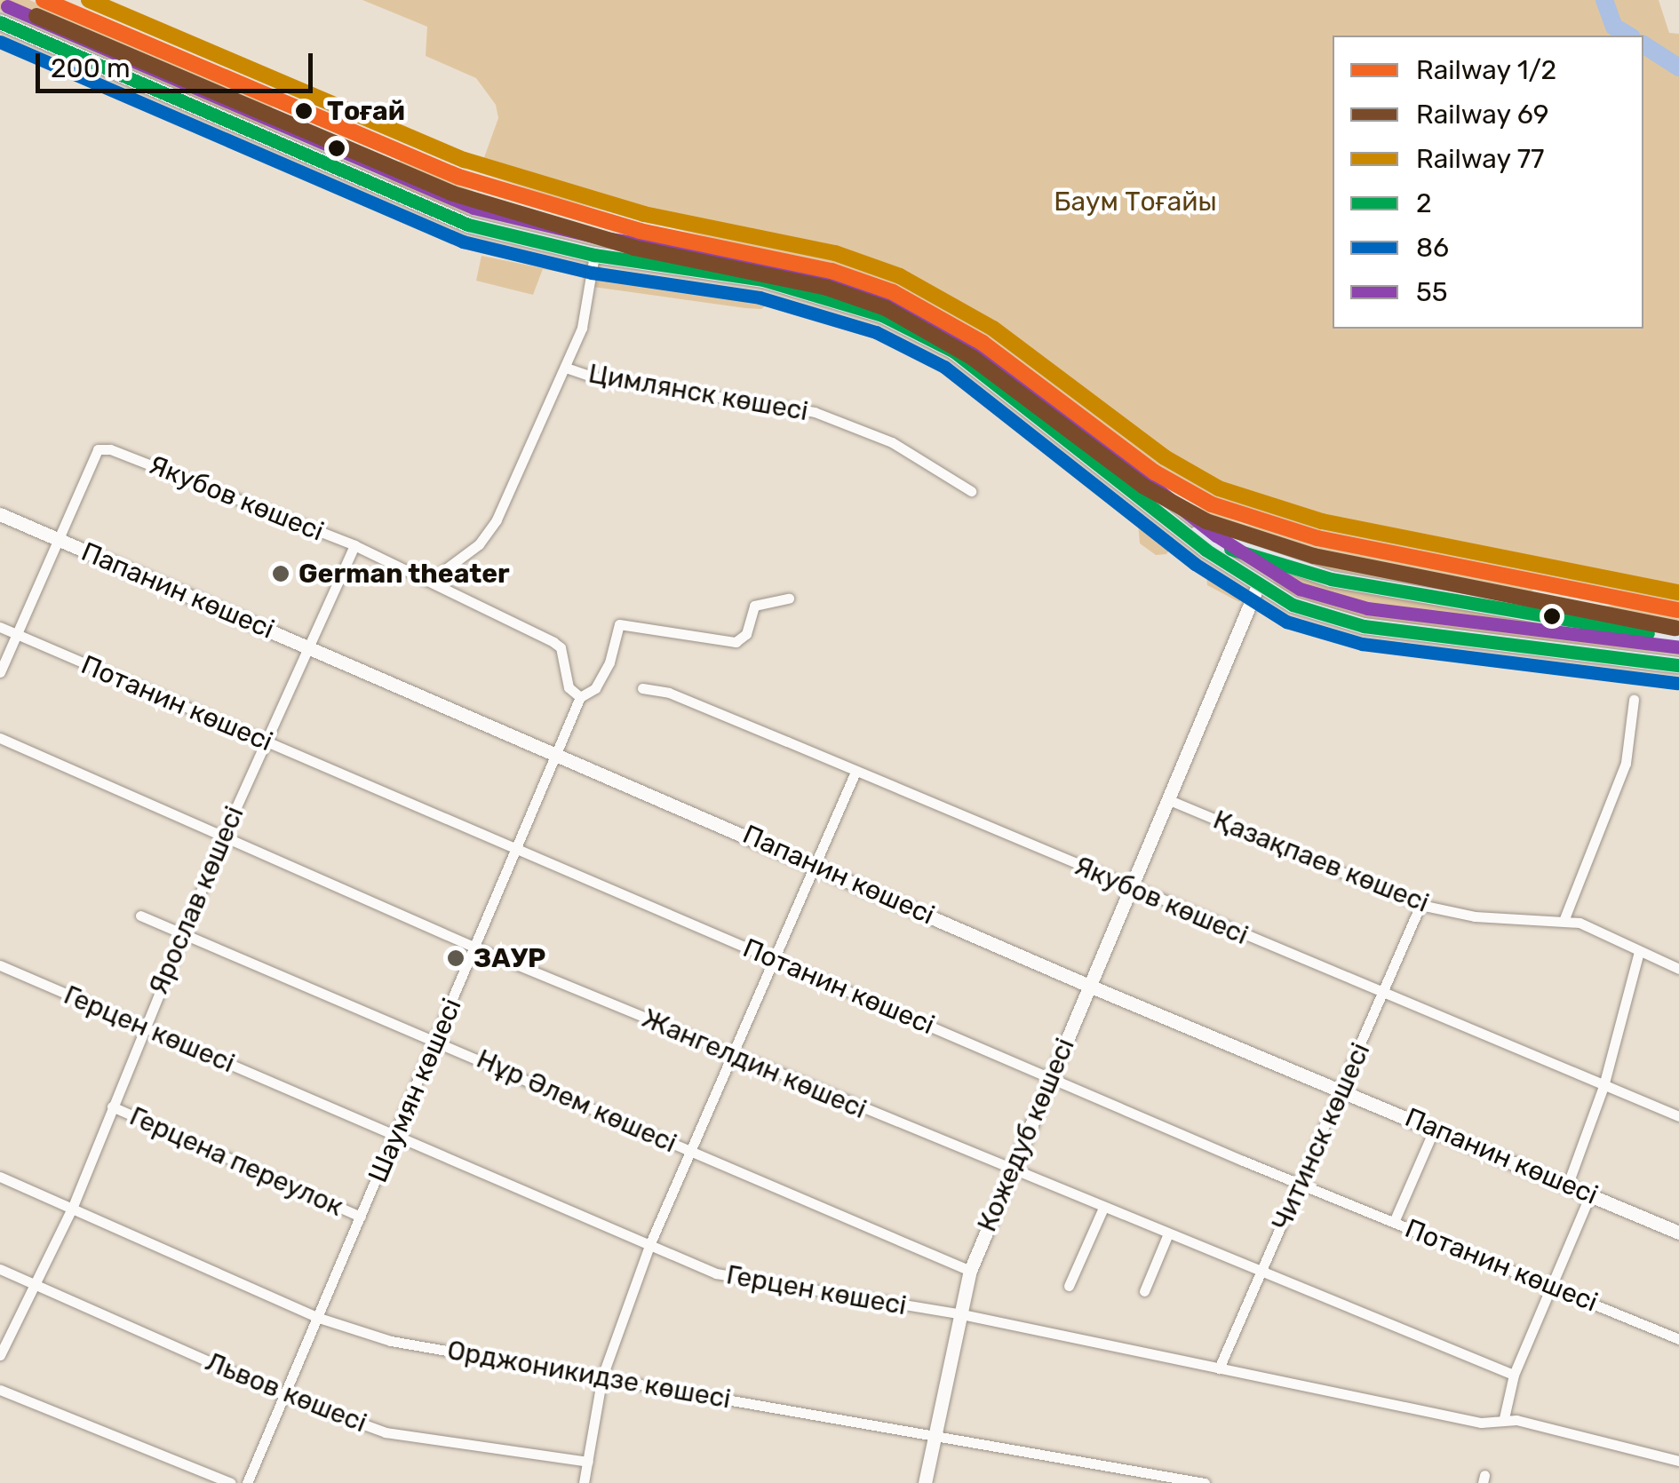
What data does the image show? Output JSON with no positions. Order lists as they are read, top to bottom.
{
  "streets": {
    "main road": ["Папанин көшесі", "Кожедуб көшесі"],
    "street": [
      "Цимлянск көшесі",
      "Якубов көшесі",
      "Потанин көшесі",
      "Қазақпаев көшесі",
      "Ярослав көшесі",
      "Герцен көшесі",
      "Жангелдин көшесі",
      "Шаумян көшесі",
      "Нұр Әлем көшесі",
      "Читинск көшесі",
      "Герцена переулок",
      "Орджоникидзе көшесі",
      "Львов көшесі"
    ]
  },
  "crossings": [
    ["Якубов көшесі", "Папанин көшесі"],
    ["Якубов көшесі", "Ярослав көшесі"],
    ["Якубов көшесі", "Шаумян көшесі"],
    ["Якубов көшесі", "Кожедуб көшесі"],
    ["Якубов көшесі", "Читинск көшесі"],
    ["Папанин көшесі", "Ярослав көшесі"],
    ["Папанин көшесі", "Шаумян көшесі"],
    ["Папанин көшесі", "Кожедуб көшесі"],
    ["Папанин көшесі", "Читинск көшесі"],
    ["Потанин көшесі", "Ярослав көшесі"],
    ["Потанин көшесі", "Шаумян көшесі"],
    ["Потанин көшесі", "Кожедуб көшесі"],
    ["Потанин көшесі", "Читинск көшесі"],
    ["Қазақпаев көшесі", "Кожедуб көшесі"],
    ["Қазақпаев көшесі", "Читинск көшесі"],
    ["Ярослав көшесі", "Герцен көшесі"],
    ["Ярослав көшесі", "Жангелдин көшесі"],
    ["Ярослав көшесі", "Нұр Әлем көшесі"],
    ["Ярослав көшесі", "Герцена переулок"],
    ["Ярослав көшесі", "Орджоникидзе көшесі"],
    ["Ярослав көшесі", "Львов көшесі"],
    ["Герцен көшесі", "Шаумян көшесі"],
    ["Герцен көшесі", "Кожедуб көшесі"],
    ["Герцен көшесі", "Читинск көшесі"],
    ["Жангелдин көшесі", "Шаумян көшесі"],
    ["Жангелдин көшесі", "Кожедуб көшесі"],
    ["Жангелдин көшесі", "Читинск көшесі"],
    ["Шаумян көшесі", "Нұр Әлем көшесі"],
    ["Шаумян көшесі", "Герцена переулок"],
    ["Шаумян көшесі", "Орджоникидзе көшесі"],
    ["Шаумян көшесі", "Львов көшесі"],
    ["Нұр Әлем көшесі", "Кожедуб көшесі"],
    ["Кожедуб көшесі", "Орджоникидзе көшесі"]
  ],
  "parks": ["Баум Тоғайы"],
  "places": ["Тоғай", "German theater", "ЗАУР"],
  "lines": [
    "rail line 1/2",
    "rail line 77",
    "transit line 55",
    "rail line 69",
    "transit line 2",
    "transit line 86"
  ],
  "legend": [
    "Railway 1/2",
    "Railway 69",
    "Railway 77",
    "2",
    "86",
    "55"
  ],
  "scale_bar": "200 m"
}
